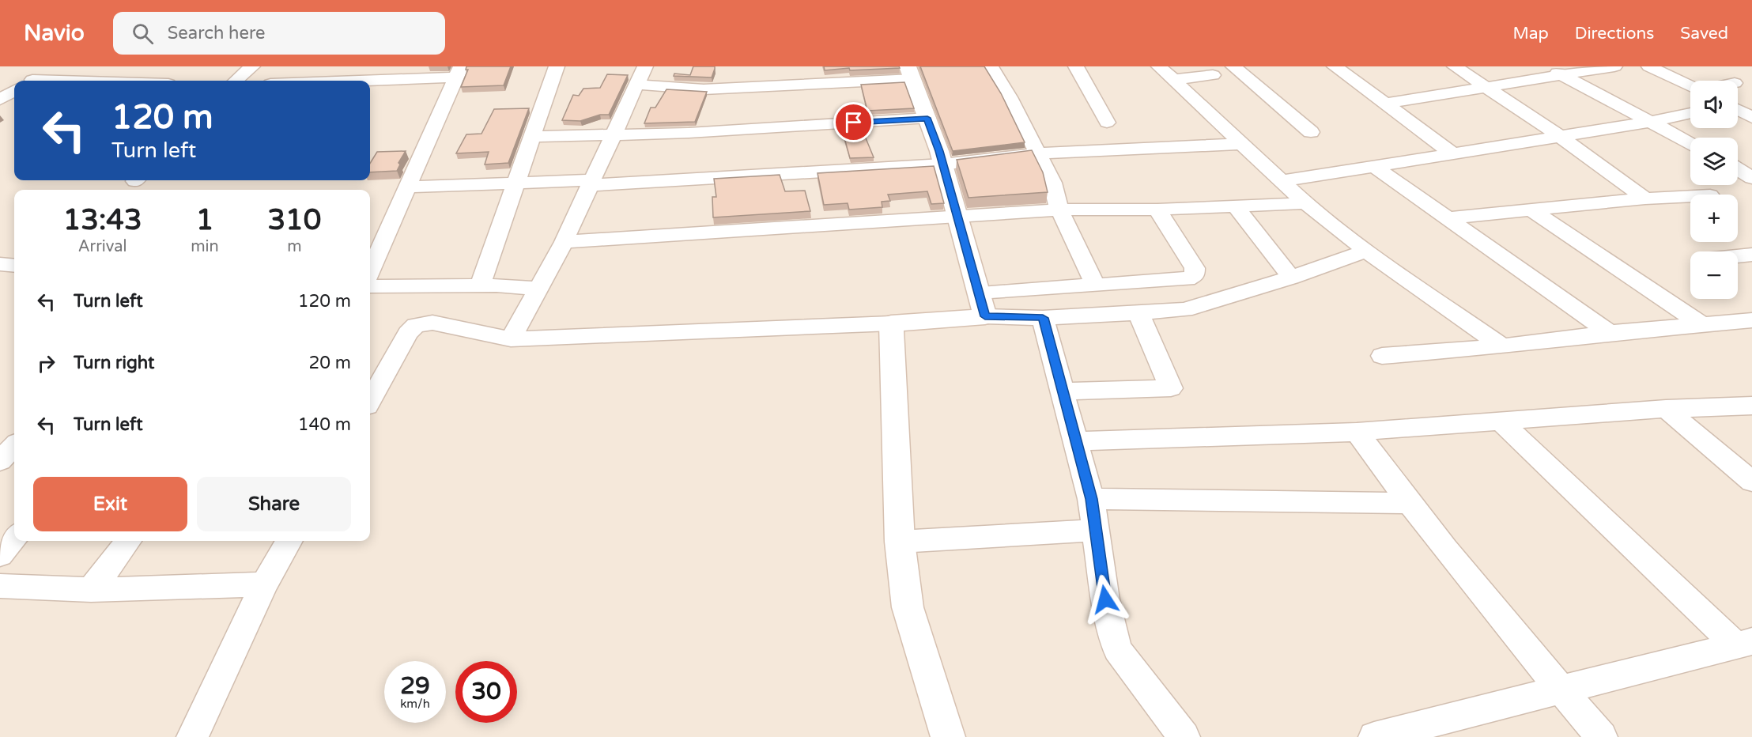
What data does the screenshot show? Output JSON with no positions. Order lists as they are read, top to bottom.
{
  "page": {
    "header": "Navio",
    "search": "Search here",
    "nav": ["Map", "Directions", "Saved"],
    "map_buttons": ["+", "−"],
    "turn": ["120 m", "Turn left"],
    "eta": [
      "13:43",
      "Arrival",
      "1",
      "min",
      "310",
      "m"
    ],
    "list": [
      {
        "name": "Turn left",
        "value": "120 m"
      },
      {
        "name": "Turn right",
        "value": "20 m"
      },
      {
        "name": "Turn left",
        "value": "140 m"
      }
    ],
    "buttons": ["Exit", "Share"],
    "speed": "29 km/h",
    "limit": "30"
  }
}
